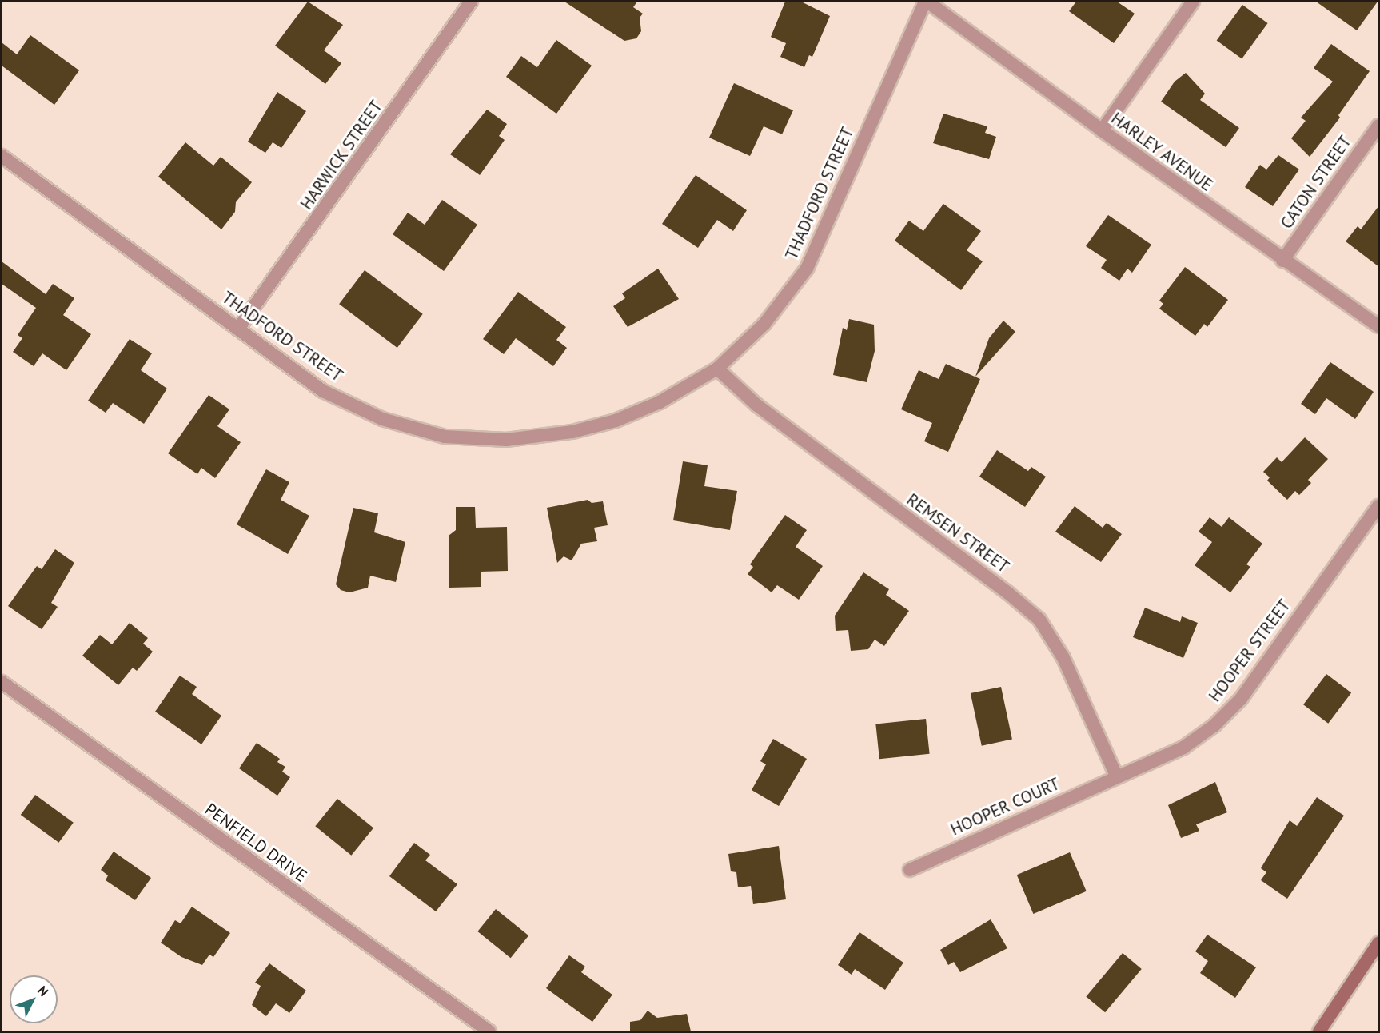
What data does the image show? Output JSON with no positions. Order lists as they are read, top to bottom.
{
  "streets": {
    "street": [
      "HARLEY AVENUE",
      "HARWICK STREET",
      "CATON STREET",
      "THADFORD STREET",
      "REMSEN STREET",
      "HOOPER STREET",
      "HOOPER COURT",
      "PENFIELD DRIVE"
    ]
  },
  "crossings": [
    ["HARLEY AVENUE", "CATON STREET"],
    ["HARLEY AVENUE", "THADFORD STREET"],
    ["HARWICK STREET", "THADFORD STREET"],
    ["THADFORD STREET", "REMSEN STREET"],
    ["REMSEN STREET", "HOOPER STREET"],
    ["REMSEN STREET", "HOOPER COURT"],
    ["HOOPER STREET", "HOOPER COURT"]
  ],
  "north": "top right"
}
